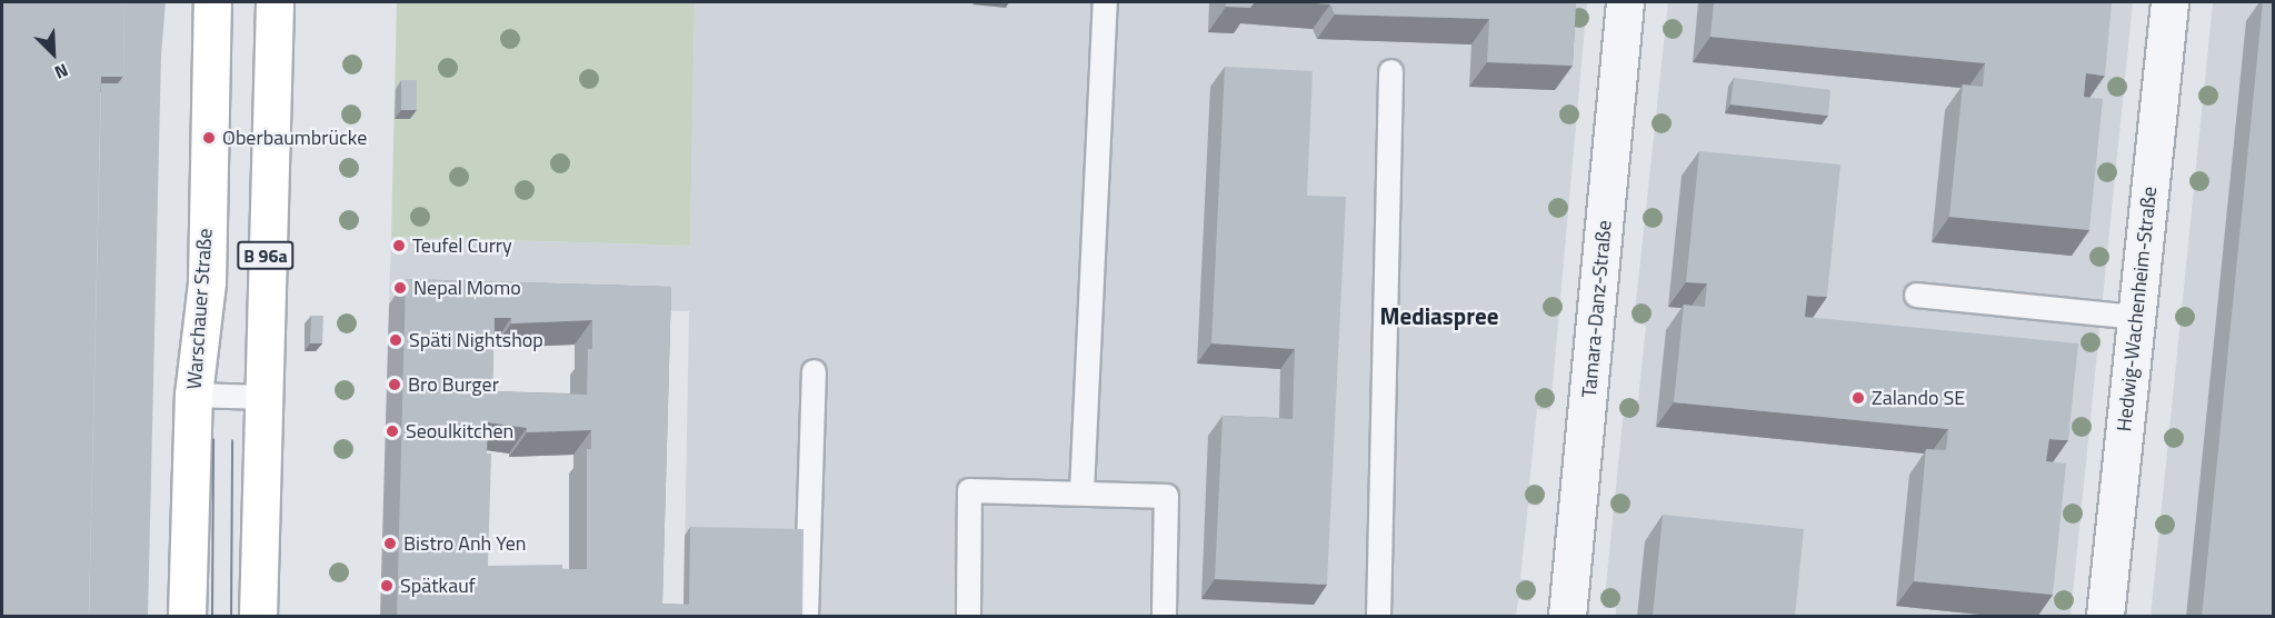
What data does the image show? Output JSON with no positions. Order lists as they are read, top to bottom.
{
  "streets": {
    "main road": ["B 96a", "Warschauer Straße"],
    "street": ["Tamara-Danz-Straße", "Hedwig-Wachenheim-Straße"]
  },
  "districts": ["Mediaspree"],
  "places": [
    "Oberbaumbrücke",
    "Teufel Curry",
    "Nepal Momo",
    "Späti Nightshop",
    "Bro Burger",
    "Zalando SE",
    "Seoulkitchen",
    "Bistro Anh Yen",
    "Spätkauf"
  ],
  "north": "bottom right"
}
